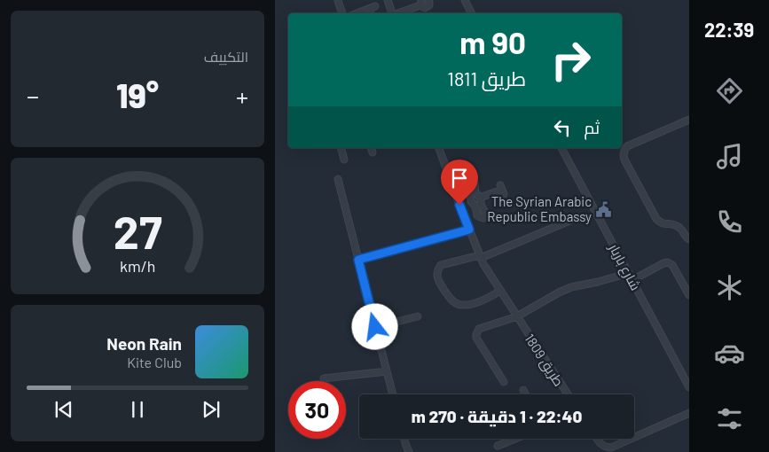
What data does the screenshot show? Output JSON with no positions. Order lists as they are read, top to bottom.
{
  "streets": {
    "street": ["شارع باربار", "طريق 1809"]
  },
  "places": {
    "public building": ["The Syrian Arabic Republic Embassy"]
  },
  "page": {
    "tabs": "22:39",
    "tile": "التكييف",
    "turn": ["90 m", "طريق 1811"],
    "heat": ["−", "19°", "+"],
    "then": "ثم",
    "song": ["Neon Rain", "Kite Club"],
    "limit": "30",
    "trip": "22:40 · 1 دقيقة · 270 m",
    "gauge": ["27", "km/h"]
  }
}
